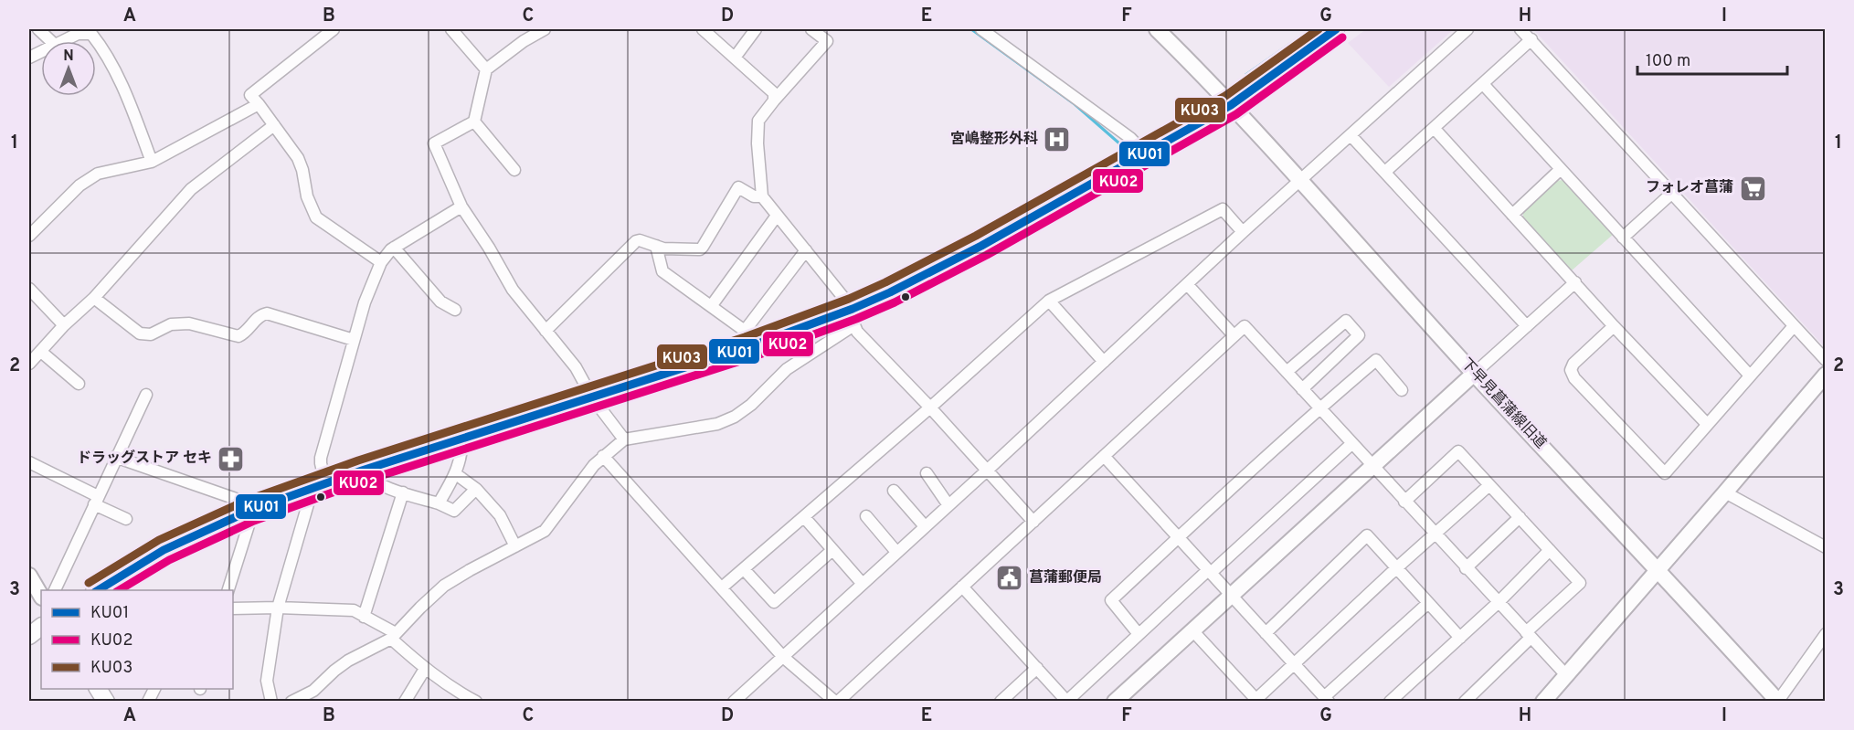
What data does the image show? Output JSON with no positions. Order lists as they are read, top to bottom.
{
  "streets": {
    "street": ["下早見菖蒲線旧道"]
  },
  "places": {
    "hospital": ["宮嶋整形外科"],
    "supermarket": ["フォレオ菖蒲"],
    "pharmacy": ["ドラッグストア セキ"],
    "public building": ["菖蒲郵便局"]
  },
  "lines": ["transit line KU01", "transit line KU03", "transit line KU02"],
  "legend": ["KU01", "KU02", "KU03"],
  "scale_bar": "100 m",
  "north": "top",
  "grid": {
    "columns": [
      "A",
      "B",
      "C",
      "D",
      "E",
      "F",
      "G",
      "H",
      "I"
    ],
    "rows": ["1", "2", "3"]
  }
}
